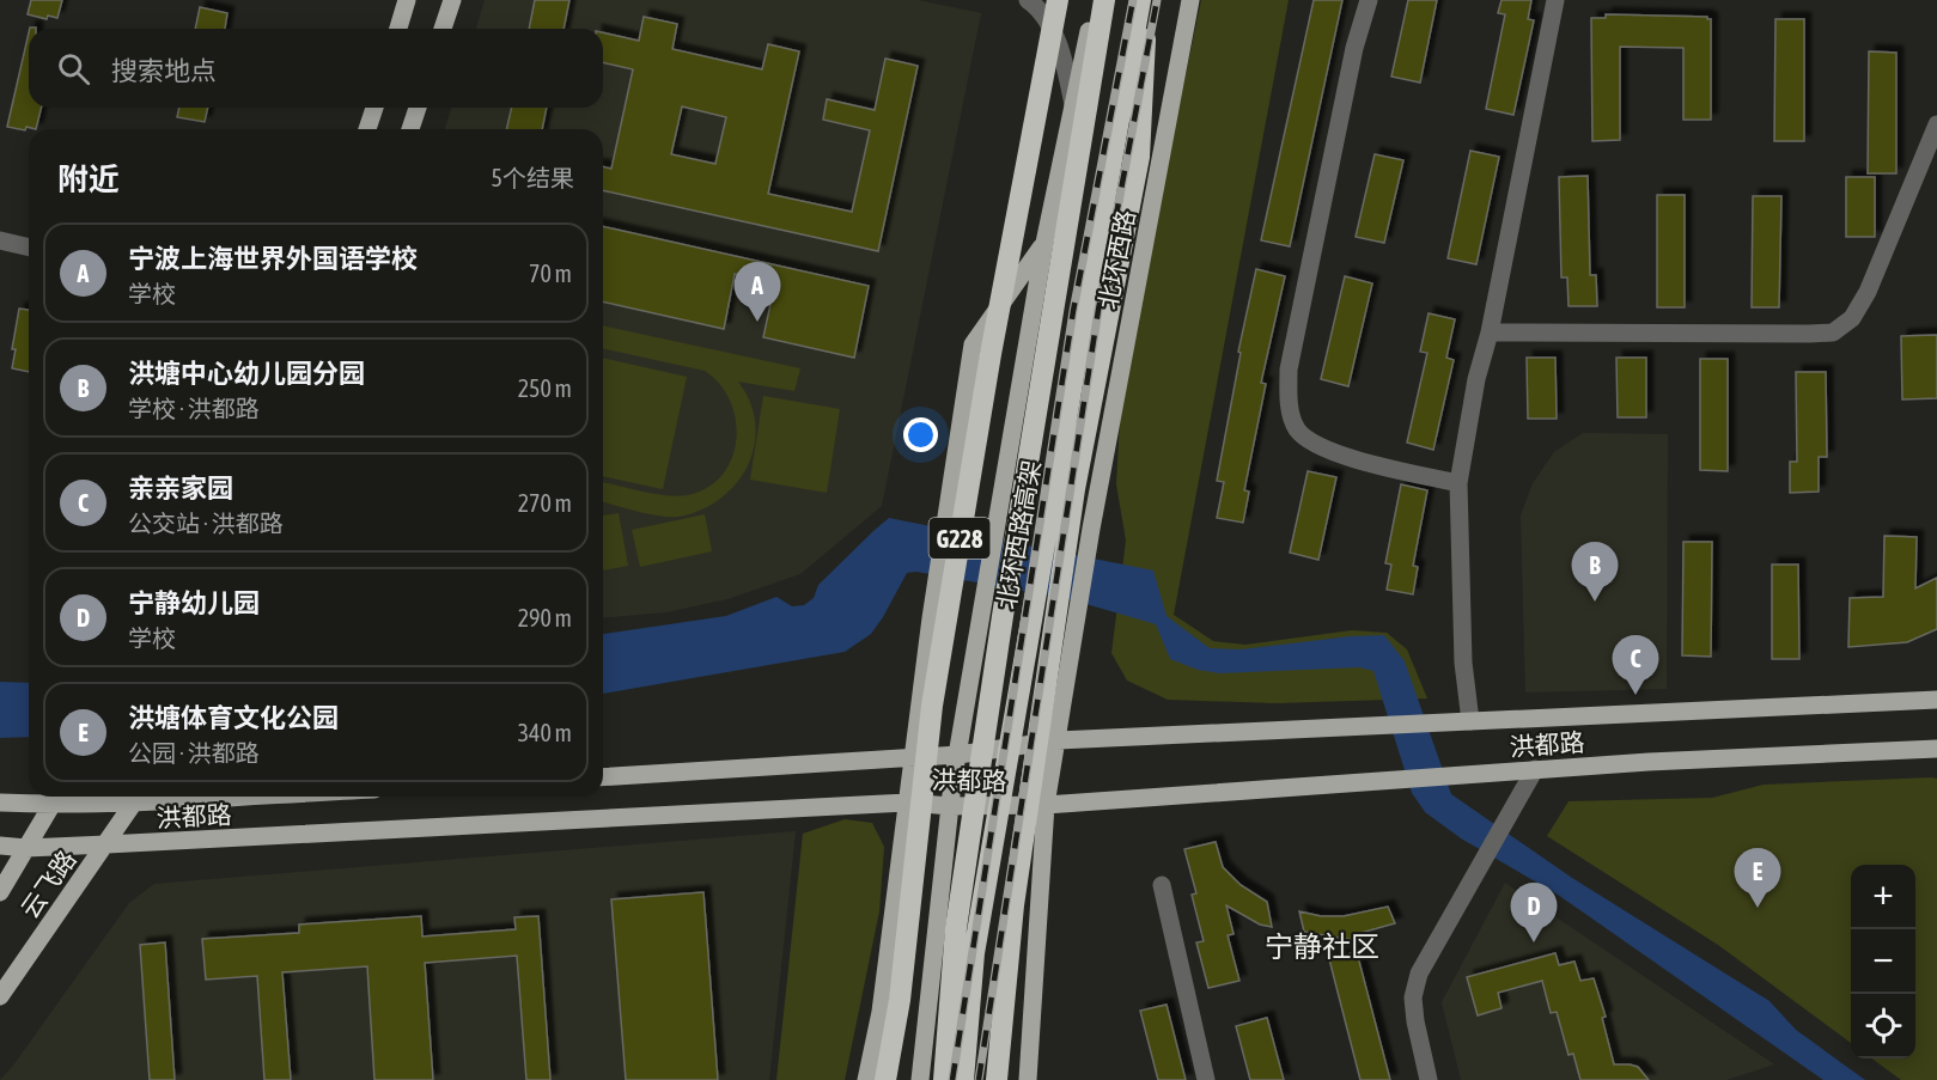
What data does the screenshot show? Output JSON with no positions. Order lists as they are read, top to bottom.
{
  "streets": {
    "highway": ["北环西路高架", "G228"],
    "main road": ["北环西路", "洪都路", "云飞路"]
  },
  "crossings": [
    ["北环西路", "洪都路"],
    ["洪都路", "云飞路"]
  ],
  "districts": ["宁静社区"],
  "page": {
    "search": "搜索地点",
    "heading": ["附近", "5个结果"],
    "list": [
      {
        "mark": "A",
        "name": "宁波上海世界外国语学校",
        "note": "学校",
        "value": "70 m"
      },
      {
        "mark": "B",
        "name": "洪塘中心幼儿园分园",
        "note": "学校 · 洪都路",
        "value": "250 m"
      },
      {
        "mark": "C",
        "name": "亲亲家园",
        "note": "公交站 · 洪都路",
        "value": "270 m"
      },
      {
        "mark": "D",
        "name": "宁静幼儿园",
        "note": "学校",
        "value": "290 m"
      },
      {
        "mark": "E",
        "name": "洪塘体育文化公园",
        "note": "公园 · 洪都路",
        "value": "340 m"
      }
    ],
    "pins": [
      "A",
      "B",
      "C",
      "E",
      "D"
    ],
    "map_buttons": ["+", "−"]
  }
}
